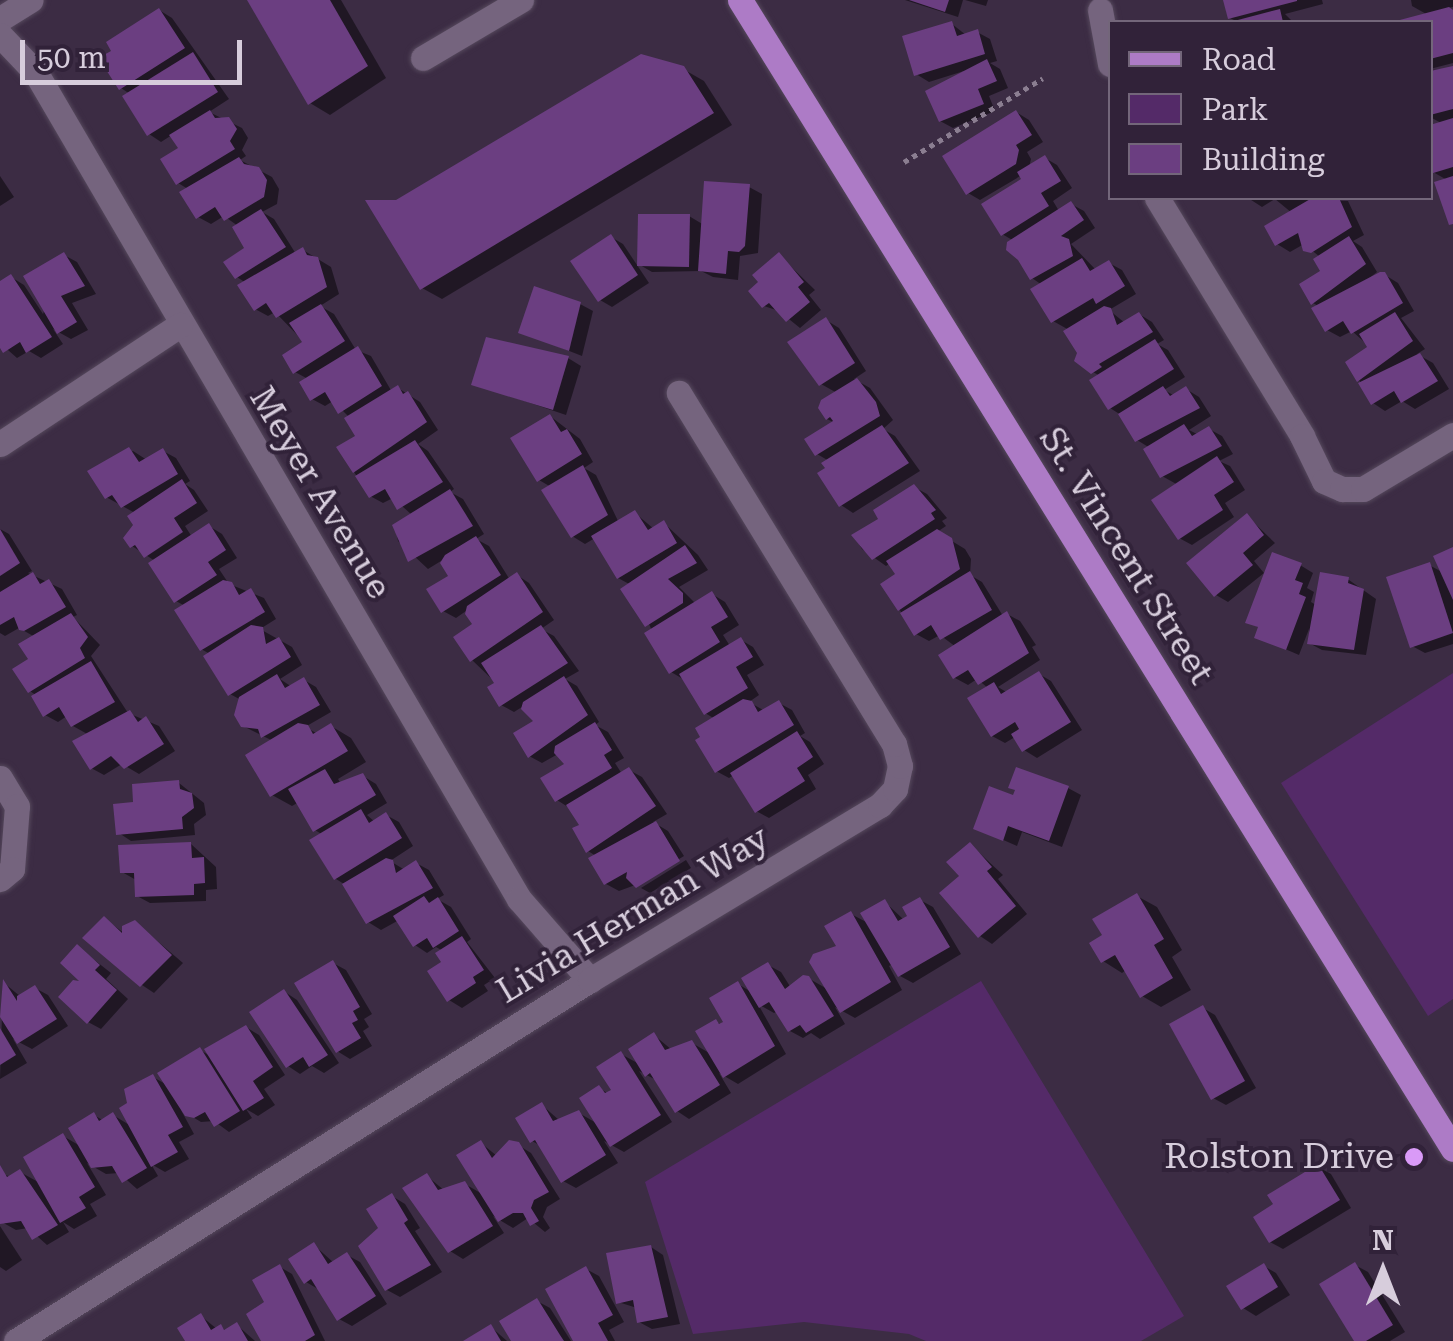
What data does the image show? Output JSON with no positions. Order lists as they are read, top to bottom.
{
  "streets": {
    "main road": ["St. Vincent Street"],
    "street": ["Meyer Avenue", "Livia Herman Way"]
  },
  "crossings": [
    ["Meyer Avenue", "Livia Herman Way"]
  ],
  "places": ["Rolston Drive"],
  "legend": ["Road", "Park", "Building"],
  "scale_bar": "50 m",
  "north": "top"
}
